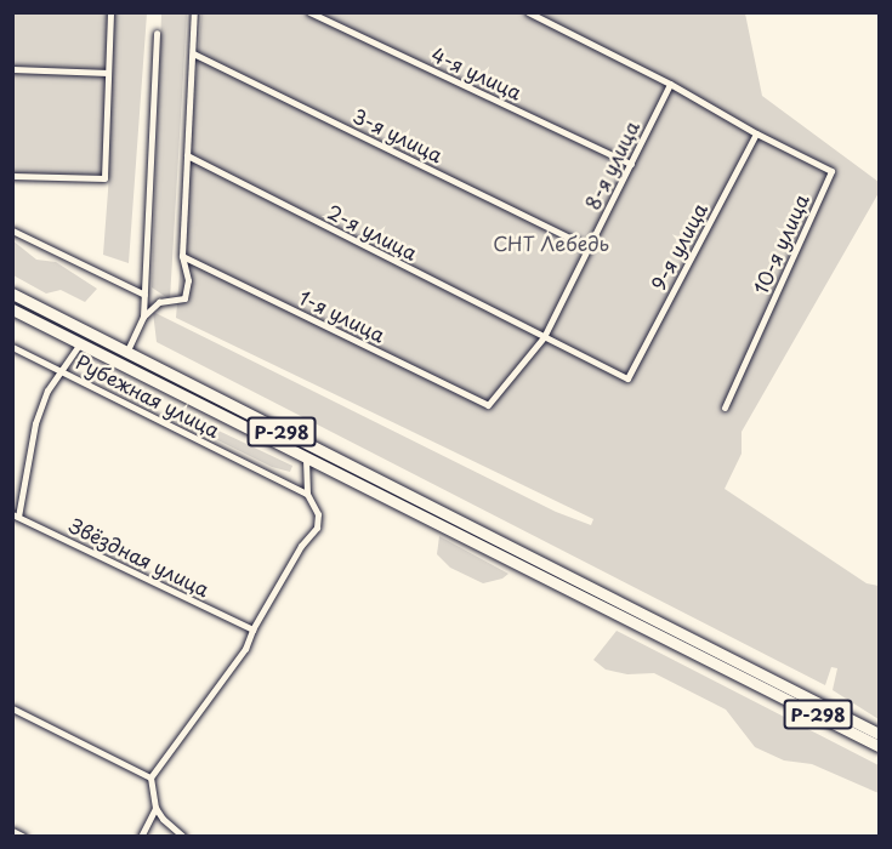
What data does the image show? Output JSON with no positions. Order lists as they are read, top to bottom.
{
  "streets": {
    "highway": ["Р-298"],
    "street": [
      "4-я улица",
      "3-я улица",
      "8-я улица",
      "2-я улица",
      "10-я улица",
      "9-я улица",
      "1-я улица",
      "Рубежная улица",
      "Звёздная улица"
    ]
  },
  "crossings": [
    ["4-я улица", "8-я улица"],
    ["3-я улица", "8-я улица"],
    ["8-я улица", "2-я улица"],
    ["8-я улица", "9-я улица"],
    ["8-я улица", "1-я улица"],
    ["2-я улица", "9-я улица"],
    ["10-я улица", "9-я улица"]
  ],
  "parks": ["СНТ Лебедь"]
}
